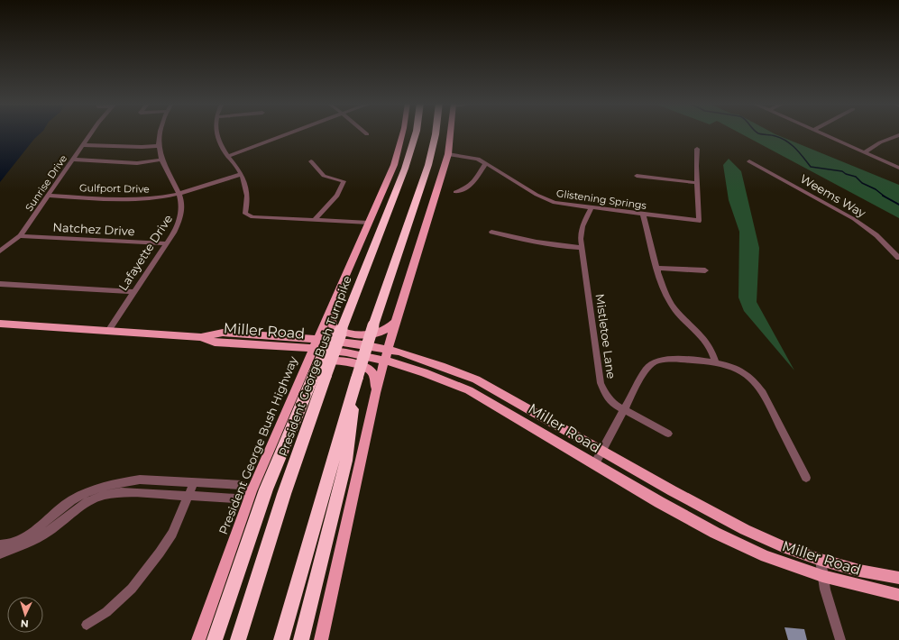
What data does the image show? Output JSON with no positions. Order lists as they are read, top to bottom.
{
  "streets": {
    "highway": ["President George Bush Turnpike"],
    "main road": ["Miller Road", "President George Bush Highway"],
    "street": [
      "Sunrise Drive",
      "Gulfport Drive",
      "Weems Way",
      "Glistening Springs",
      "Natchez Drive",
      "Lafayette Drive",
      "Mistletoe Lane"
    ]
  },
  "crossings": [
    ["Sunrise Drive", "Gulfport Drive"],
    ["Sunrise Drive", "Natchez Drive"],
    ["Gulfport Drive", "Lafayette Drive"],
    ["Glistening Springs", "Mistletoe Lane"],
    ["Natchez Drive", "Lafayette Drive"],
    ["Lafayette Drive", "Miller Road"],
    ["Miller Road", "President George Bush Highway"],
    ["President George Bush Turnpike", "President George Bush Highway"]
  ],
  "north": "bottom"
}
